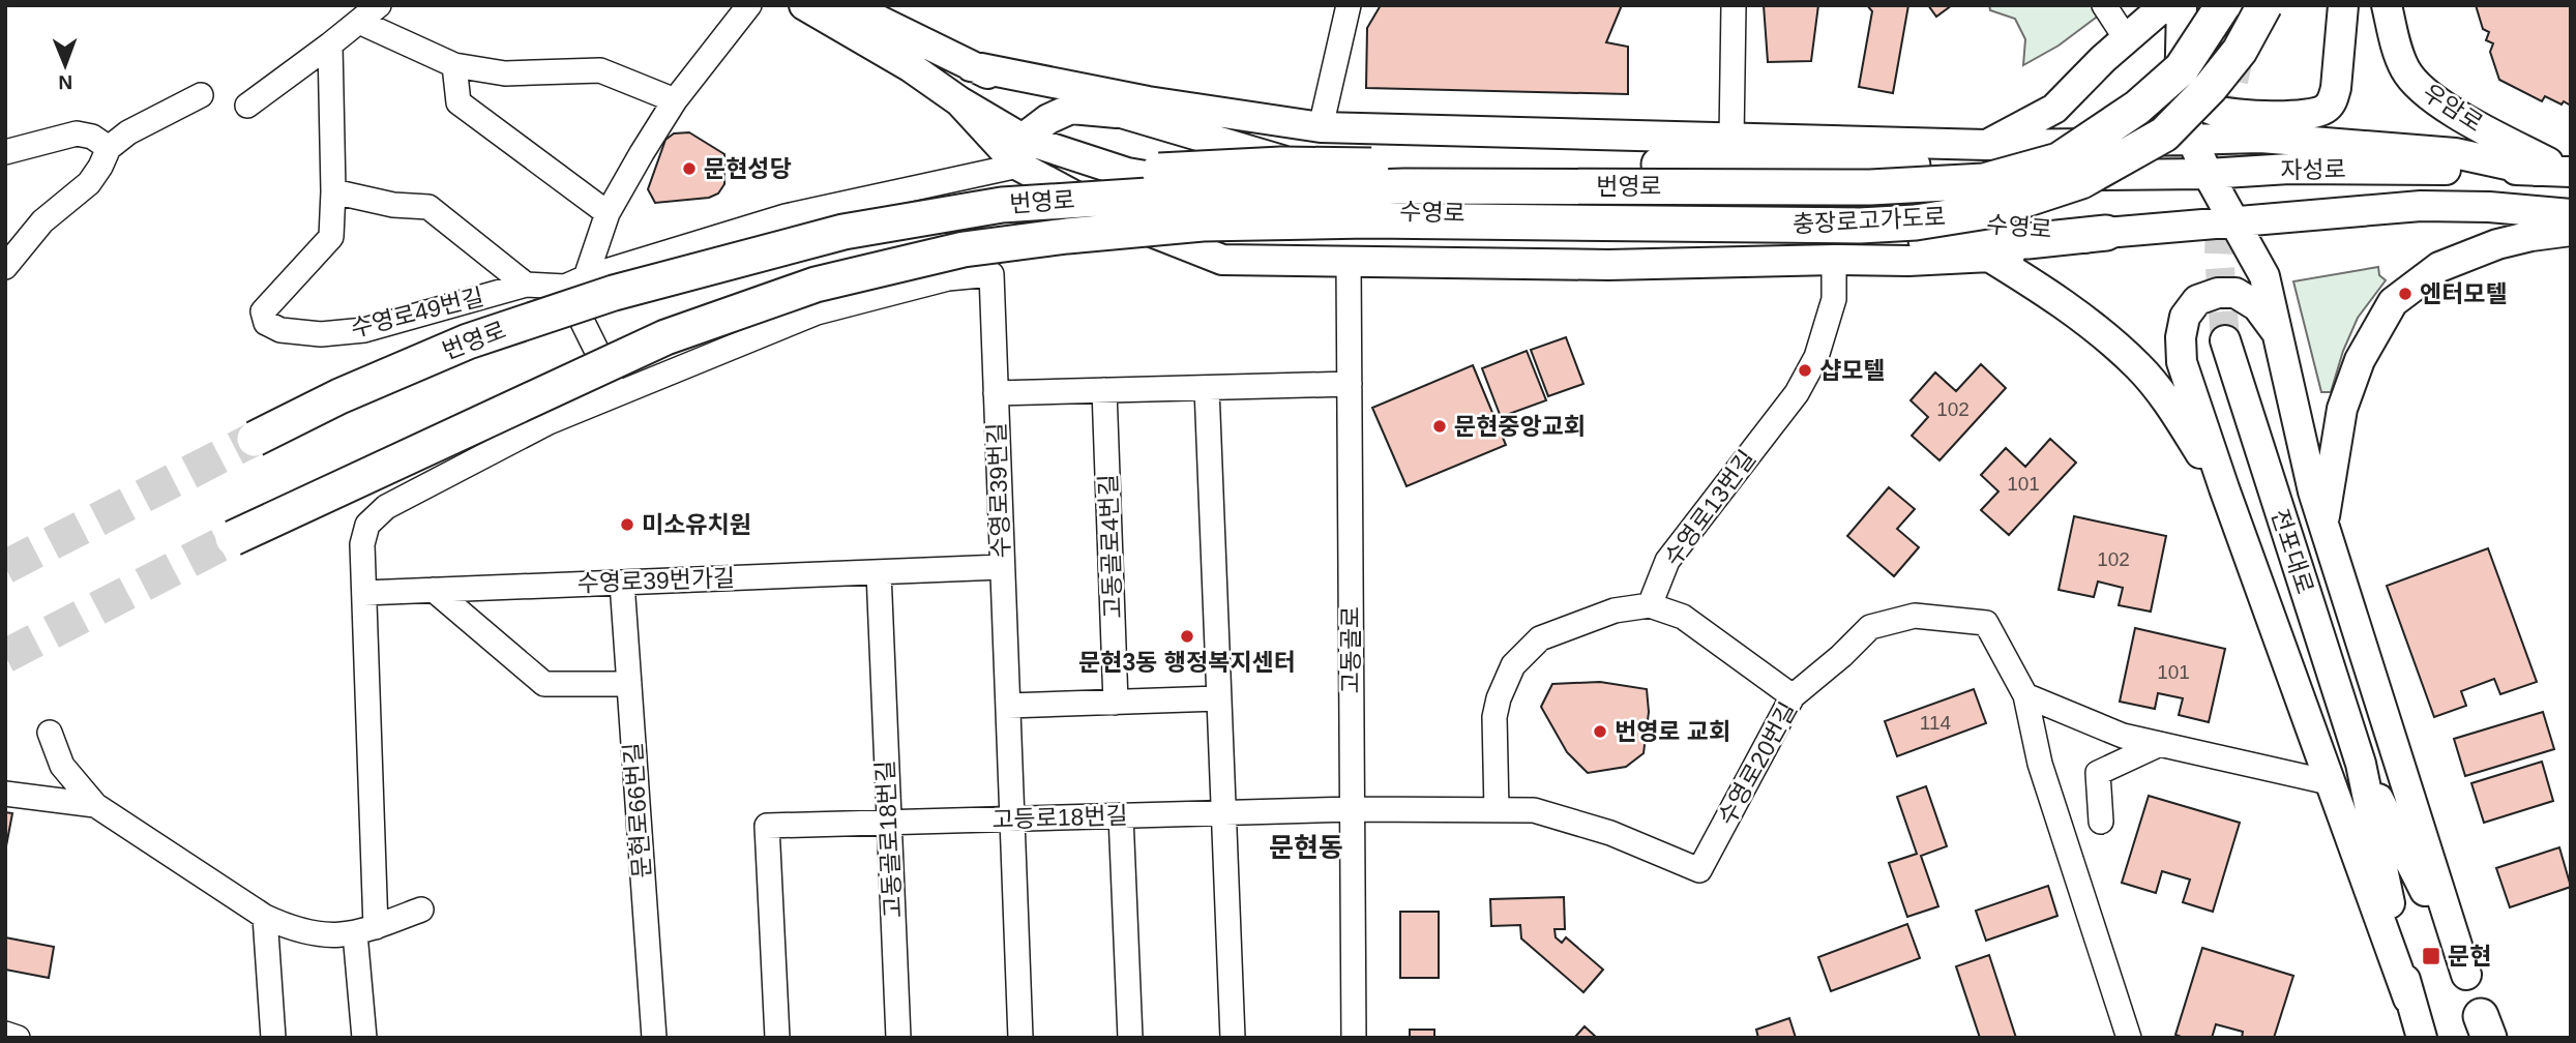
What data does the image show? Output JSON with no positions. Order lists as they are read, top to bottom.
{
  "streets": {
    "highway": ["번영로", "충장로고가도로"],
    "main road": [
      "우암로",
      "자성로",
      "수영로",
      "전포대로"
    ],
    "street": [
      "수영로49번길",
      "수영로39번길",
      "수영로13번길",
      "고동골로4번길",
      "수영로39번가길",
      "고동골로",
      "수영로20번길",
      "문현로66번길",
      "고등로18번길",
      "고동골로18번길"
    ]
  },
  "crossings": [
    ["우암로", "자성로"],
    ["우암로", "수영로"],
    ["자성로", "수영로"],
    ["번영로", "충장로고가도로"],
    ["수영로39번길", "수영로39번가길"],
    ["수영로39번길", "고등로18번길"],
    ["수영로39번가길", "문현로66번길"],
    ["수영로39번가길", "고동골로18번길"],
    ["고동골로", "수영로20번길"],
    ["고동골로", "고등로18번길"],
    ["수영로20번길", "고등로18번길"],
    ["고등로18번길", "고동골로18번길"]
  ],
  "districts": ["문현동"],
  "places": {
    "other": [
      "문현성당",
      "엔터모텔",
      "샵모텔",
      "문현중앙교회",
      "미소유치원",
      "문현3동 행정복지센터",
      "번영로 교회"
    ],
    "transit": ["문현"]
  },
  "house_numbers": [
    "102",
    "101",
    "102",
    "101",
    "114"
  ],
  "north": "bottom"
}
